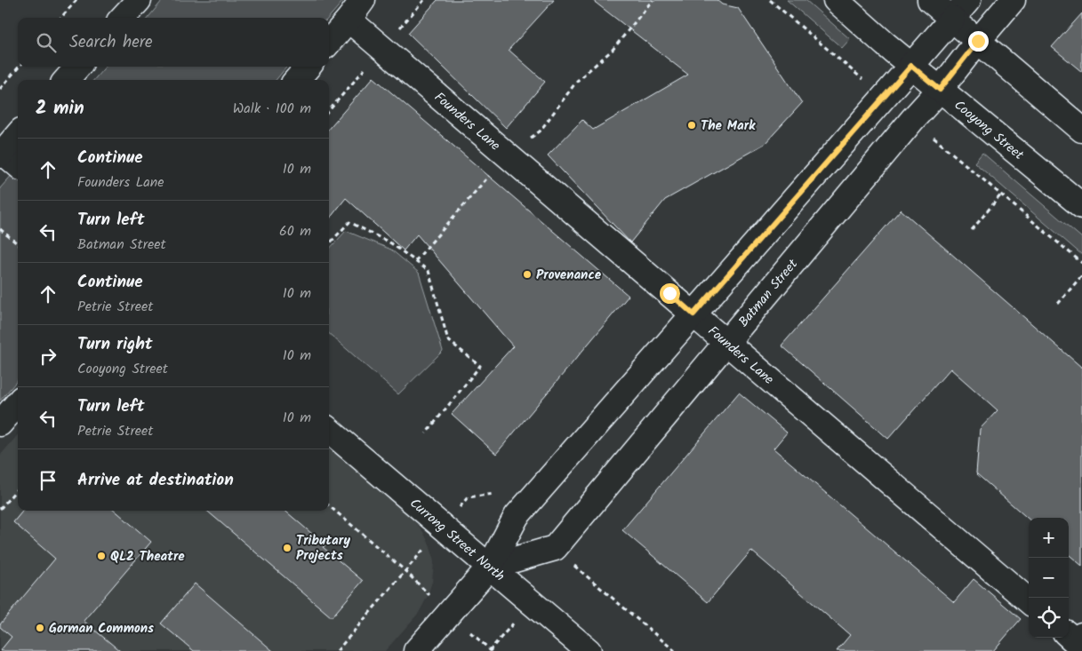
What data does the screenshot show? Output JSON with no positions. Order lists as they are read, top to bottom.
{
  "streets": {
    "street": [
      "Founders Lane",
      "Cooyong Street",
      "Batman Street",
      "Currong Street North"
    ]
  },
  "crossings": [
    ["Founders Lane", "Batman Street"],
    ["Cooyong Street", "Batman Street"],
    ["Batman Street", "Currong Street North"]
  ],
  "places": [
    "The Mark",
    "Provenance",
    "Tributary Projects",
    "QL2 Theatre",
    "Gorman Commons"
  ],
  "page": {
    "search": "Search here",
    "heading": ["2 min", "Walk · 100 m"],
    "list": [
      ["Continue", "Founders Lane", "10 m"],
      ["Turn left", "Batman Street", "60 m"],
      ["Continue", "Petrie Street", "10 m"],
      ["Turn right", "Cooyong Street", "10 m"],
      ["Turn left", "Petrie Street", "10 m"],
      "Arrive at destination"
    ],
    "map_buttons": ["+", "−"]
  }
}
